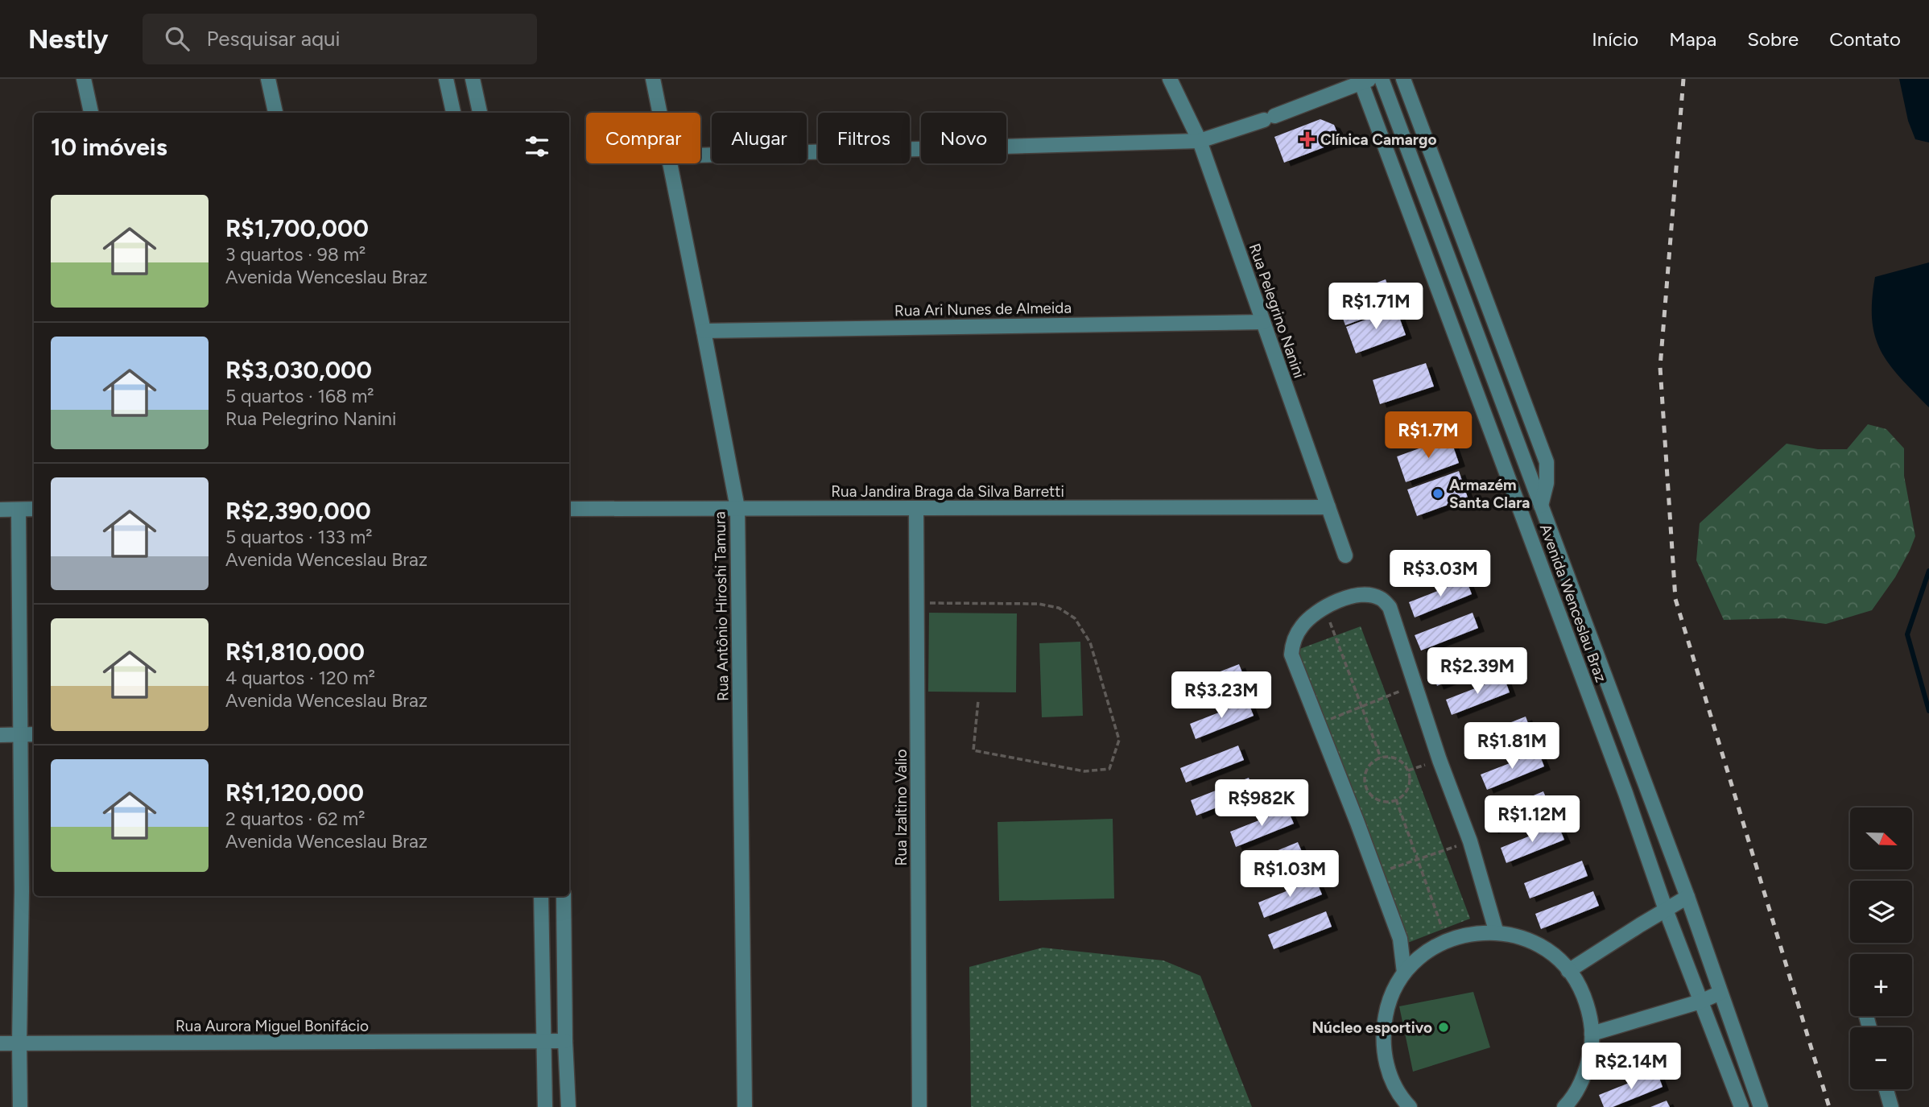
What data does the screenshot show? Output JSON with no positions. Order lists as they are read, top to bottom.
{
  "streets": {
    "street": [
      "Rua Ari Nunes de Almeida",
      "Rua Pelegrino Nanini",
      "Rua Jandira Braga da Silva Barretti",
      "Avenida Wenceslau Braz",
      "Rua Antônio Hiroshi Tamura",
      "Rua Izaltino Valio",
      "Rua Aurora Miguel Bonifácio"
    ]
  },
  "crossings": [
    ["Rua Ari Nunes de Almeida", "Rua Pelegrino Nanini"],
    ["Rua Ari Nunes de Almeida", "Rua Antônio Hiroshi Tamura"],
    ["Rua Pelegrino Nanini", "Rua Jandira Braga da Silva Barretti"],
    ["Rua Jandira Braga da Silva Barretti", "Rua Antônio Hiroshi Tamura"],
    ["Rua Jandira Braga da Silva Barretti", "Rua Izaltino Valio"]
  ],
  "places": {
    "health": ["Clínica Camargo"],
    "other": ["Armazém Santa Clara", "Núcleo esportivo"]
  },
  "north": "right",
  "page": {
    "header": "Nestly",
    "search": "Pesquisar aqui",
    "nav": [
      "Início",
      "Mapa",
      "Sobre",
      "Contato"
    ],
    "chip": [
      "Comprar",
      "Alugar",
      "Filtros",
      "Novo"
    ],
    "heading": "10 imóveis",
    "list": [
      {
        "name": "R$1,700,000",
        "note": "3 quartos · 98 m² · Avenida Wenceslau Braz"
      },
      {
        "name": "R$3,030,000",
        "note": "5 quartos · 168 m² · Rua Pelegrino Nanini"
      },
      {
        "name": "R$2,390,000",
        "note": "5 quartos · 133 m² · Avenida Wenceslau Braz"
      },
      {
        "name": "R$1,810,000",
        "note": "4 quartos · 120 m² · Avenida Wenceslau Braz"
      },
      {
        "name": "R$1,120,000",
        "note": "2 quartos · 62 m² · Avenida Wenceslau Braz"
      }
    ],
    "price": [
      "R$1.71M",
      "R$1.7M",
      "R$3.03M",
      "R$2.39M",
      "R$3.23M",
      "R$1.81M",
      "R$982K",
      "R$1.12M",
      "R$1.03M",
      "R$2.14M"
    ],
    "map_buttons": ["+", "−"]
  }
}
